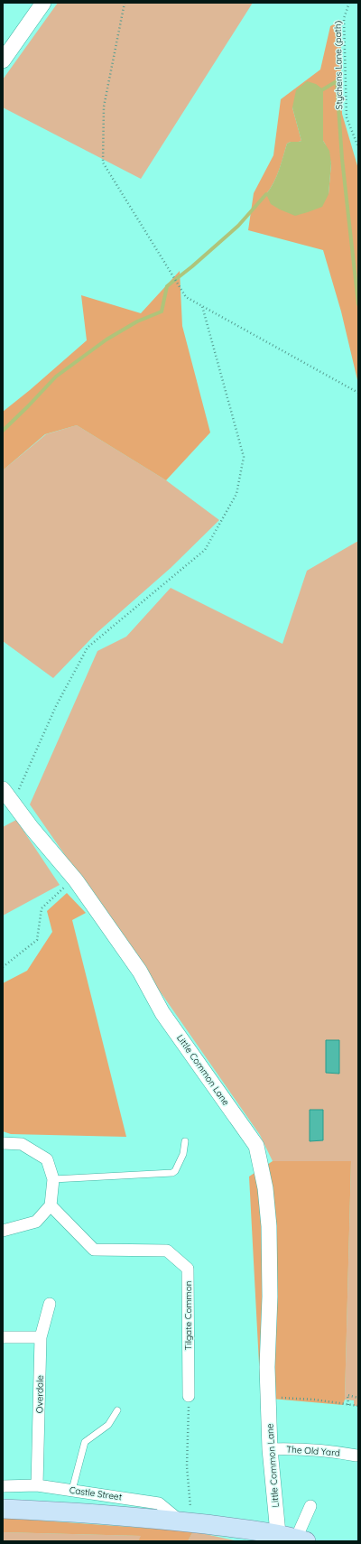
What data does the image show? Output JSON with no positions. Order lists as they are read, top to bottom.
{
  "streets": {
    "main road": ["Castle Street"],
    "street": [
      "Little Common Lane",
      "Tilgate Common",
      "Overdale",
      "The Old Yard"
    ],
    "path": ["Stychens Lane (path)"]
  },
  "crossings": [
    ["Little Common Lane", "The Old Yard"],
    ["Little Common Lane", "Castle Street"],
    ["Overdale", "Castle Street"]
  ]
}
